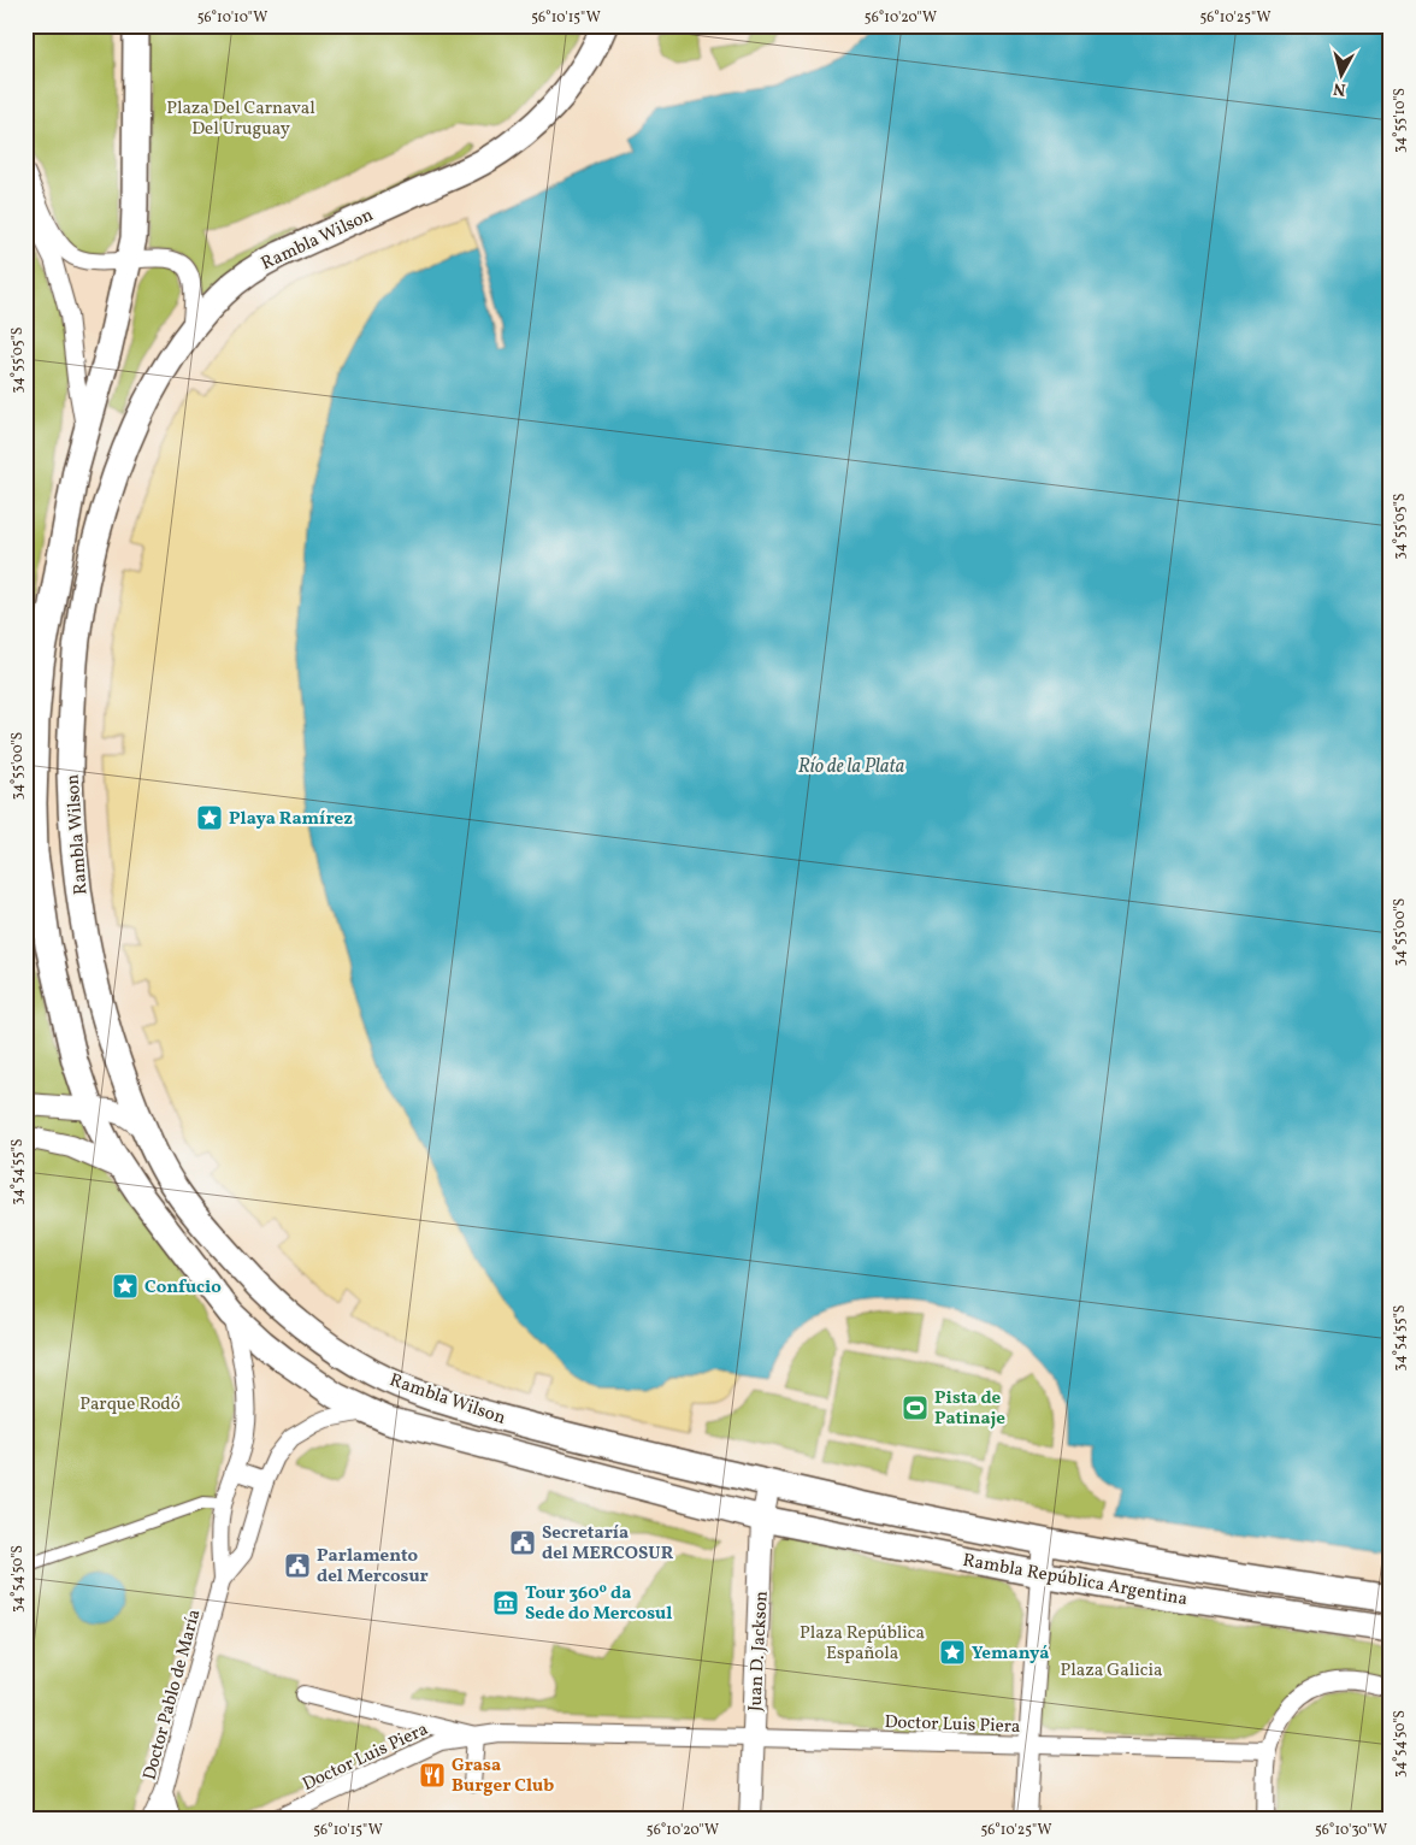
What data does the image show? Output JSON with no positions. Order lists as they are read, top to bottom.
{
  "streets": {
    "main road": ["Rambla Wilson", "Rambla República Argentina"],
    "street": ["Juan D. Jackson", "Doctor Pablo de María", "Doctor Luis Piera"]
  },
  "crossings": [
    ["Rambla Wilson", "Rambla República Argentina"],
    ["Rambla Wilson", "Juan D. Jackson"],
    ["Rambla Wilson", "Doctor Pablo de María"],
    ["Rambla República Argentina", "Juan D. Jackson"],
    ["Juan D. Jackson", "Doctor Luis Piera"]
  ],
  "water": ["Río de la Plata"],
  "parks": [
    "Plaza Del Carnaval Del Uruguay",
    "Parque Rodó",
    "Plaza República Española",
    "Plaza Galicia"
  ],
  "places": {
    "place": ["Playa Ramírez", "Confucio", "Yemanyá"],
    "sports": ["Pista de Patinaje"],
    "public building": ["Secretaría del MERCOSUR", "Parlamento del Mercosur"],
    "museum": ["Tour 360º da Sede do Mercosul"],
    "restaurant": ["Grasa Burger Club"]
  },
  "north": "bottom",
  "coordinates": [
    "56°10'10\"W",
    "56°10'15\"W",
    "56°10'20\"W",
    "56°10'25\"W",
    "34°55'10\"S",
    "34°55'05\"S",
    "34°55'00\"S",
    "34°54'55\"S",
    "34°54'50\"S",
    "56°10'30\"W"
  ]
}
